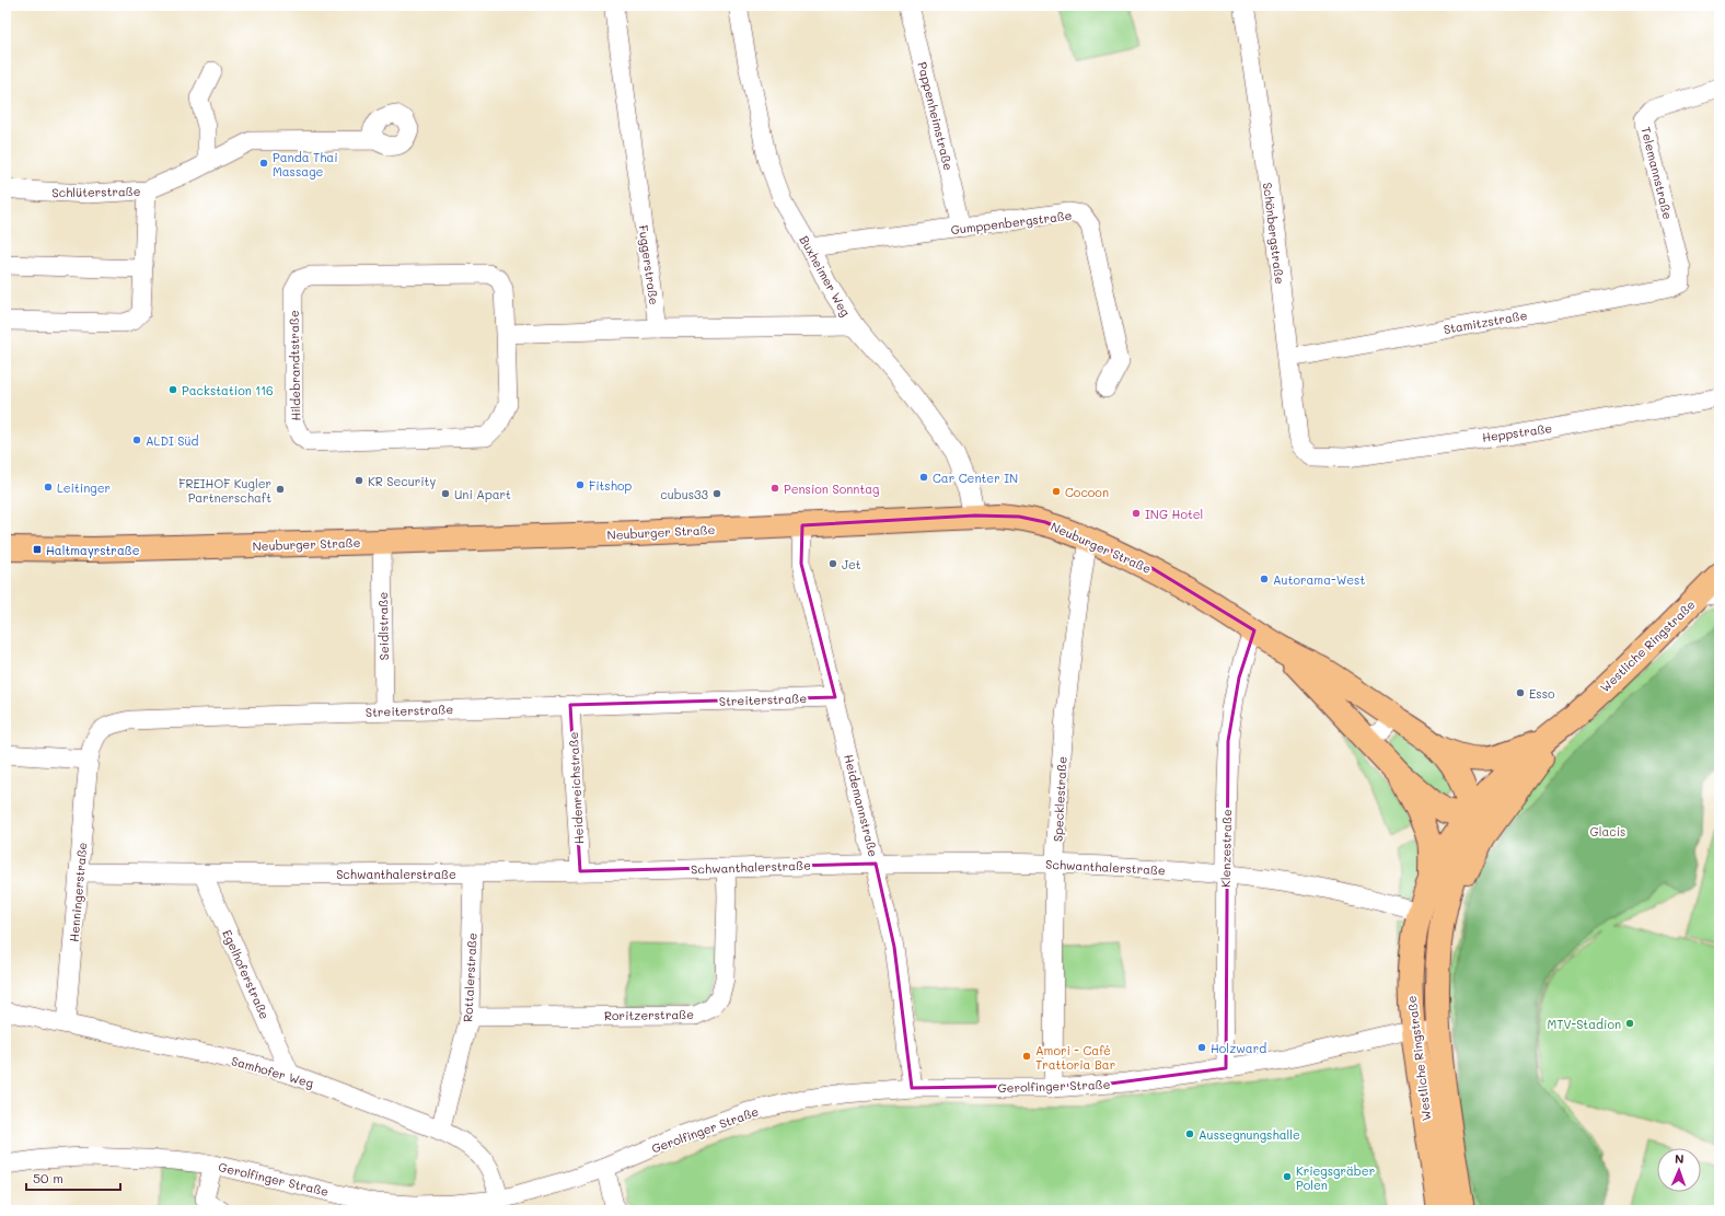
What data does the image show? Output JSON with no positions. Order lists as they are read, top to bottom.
{
  "streets": {
    "main road": ["Neuburger Straße", "Westliche Ringstraße"],
    "street": [
      "Pappenheimstraße",
      "Telemannstraße",
      "Schlüterstraße",
      "Gumppenbergstraße",
      "Schönbergstraße",
      "Fuggerstraße",
      "Buxheimer Weg",
      "Stamitzstraße",
      "Hildebrandtstraße",
      "Heppstraße",
      "Seidlstraße",
      "Streiterstraße",
      "Heidenreichstraße",
      "Specklestraße",
      "Heidemannstraße",
      "Klenzestraße",
      "Schwanthalerstraße",
      "Henningerstraße",
      "Egelhoferstraße",
      "Rottalerstraße",
      "Roritzerstraße",
      "Samhofer Weg",
      "Gerolfinger Straße"
    ]
  },
  "crossings": [
    ["Pappenheimstraße", "Gumppenbergstraße"],
    ["Telemannstraße", "Stamitzstraße"],
    ["Gumppenbergstraße", "Buxheimer Weg"],
    ["Schönbergstraße", "Stamitzstraße"],
    ["Schönbergstraße", "Heppstraße"],
    ["Buxheimer Weg", "Neuburger Straße"],
    ["Neuburger Straße", "Seidlstraße"],
    ["Neuburger Straße", "Westliche Ringstraße"],
    ["Neuburger Straße", "Specklestraße"],
    ["Neuburger Straße", "Heidemannstraße"],
    ["Neuburger Straße", "Klenzestraße"],
    ["Seidlstraße", "Streiterstraße"],
    ["Westliche Ringstraße", "Schwanthalerstraße"],
    ["Westliche Ringstraße", "Gerolfinger Straße"],
    ["Streiterstraße", "Heidenreichstraße"],
    ["Streiterstraße", "Heidemannstraße"],
    ["Streiterstraße", "Henningerstraße"],
    ["Heidenreichstraße", "Schwanthalerstraße"],
    ["Specklestraße", "Schwanthalerstraße"],
    ["Specklestraße", "Gerolfinger Straße"],
    ["Heidemannstraße", "Schwanthalerstraße"],
    ["Heidemannstraße", "Gerolfinger Straße"],
    ["Klenzestraße", "Schwanthalerstraße"],
    ["Klenzestraße", "Gerolfinger Straße"],
    ["Schwanthalerstraße", "Henningerstraße"],
    ["Schwanthalerstraße", "Egelhoferstraße"],
    ["Schwanthalerstraße", "Rottalerstraße"],
    ["Schwanthalerstraße", "Roritzerstraße"],
    ["Henningerstraße", "Samhofer Weg"],
    ["Egelhoferstraße", "Samhofer Weg"],
    ["Rottalerstraße", "Roritzerstraße"],
    ["Rottalerstraße", "Samhofer Weg"],
    ["Samhofer Weg", "Gerolfinger Straße"]
  ],
  "parks": ["Glacis"],
  "places": {
    "other": [
      "Panda Thai Massage",
      "Packstation 116",
      "ALDI Süd",
      "Car Center IN",
      "KR Security",
      "Fitshop",
      "Leitinger",
      "Pension Sonntag",
      "FREIHOF Kugler Partnerschaft",
      "Cocoon",
      "Uni Apart",
      "cubus33",
      "ING Hotel",
      "Jet",
      "Autorama-West",
      "Esso",
      "MTV-Stadion",
      "Holzward",
      "Amori - Café Trattoria Bar",
      "Aussegnungshalle",
      "Kriegsgräber Polen"
    ],
    "transit": ["Haltmayrstraße"]
  },
  "scale_bar": "50 m",
  "north": "top"
}
